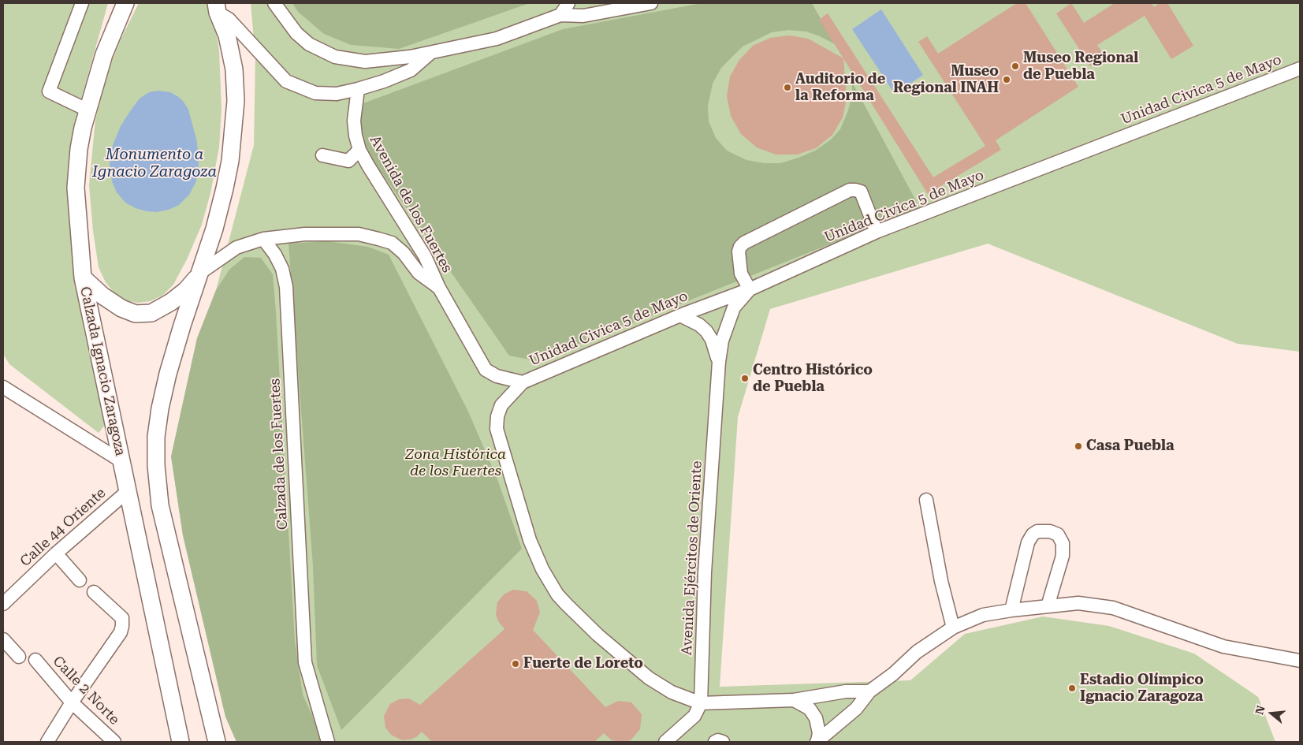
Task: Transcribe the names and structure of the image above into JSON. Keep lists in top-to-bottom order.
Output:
{
  "streets": {
    "main road": ["Calzada Ignacio Zaragoza"],
    "street": [
      "Unidad Civica 5 de Mayo",
      "Avenida de los Fuertes",
      "Calzada de los Fuertes",
      "Calle 44 Oriente",
      "Avenida Ejércitos de Oriente",
      "Calle 2 Norte"
    ]
  },
  "crossings": [
    ["Unidad Civica 5 de Mayo", "Avenida de los Fuertes"],
    ["Unidad Civica 5 de Mayo", "Avenida Ejércitos de Oriente"],
    ["Avenida de los Fuertes", "Calzada de los Fuertes"],
    ["Calzada Ignacio Zaragoza", "Calle 44 Oriente"]
  ],
  "water": ["Monumento a Ignacio Zaragoza"],
  "parks": ["Zona Histórica de los Fuertes"],
  "places": [
    "Museo Regional de Puebla",
    "Museo Regional INAH",
    "Auditorio de la Reforma",
    "Centro Histórico de Puebla",
    "Casa Puebla",
    "Fuerte de Loreto",
    "Estadio Olímpico Ignacio Zaragoza"
  ],
  "north": "left"
}
